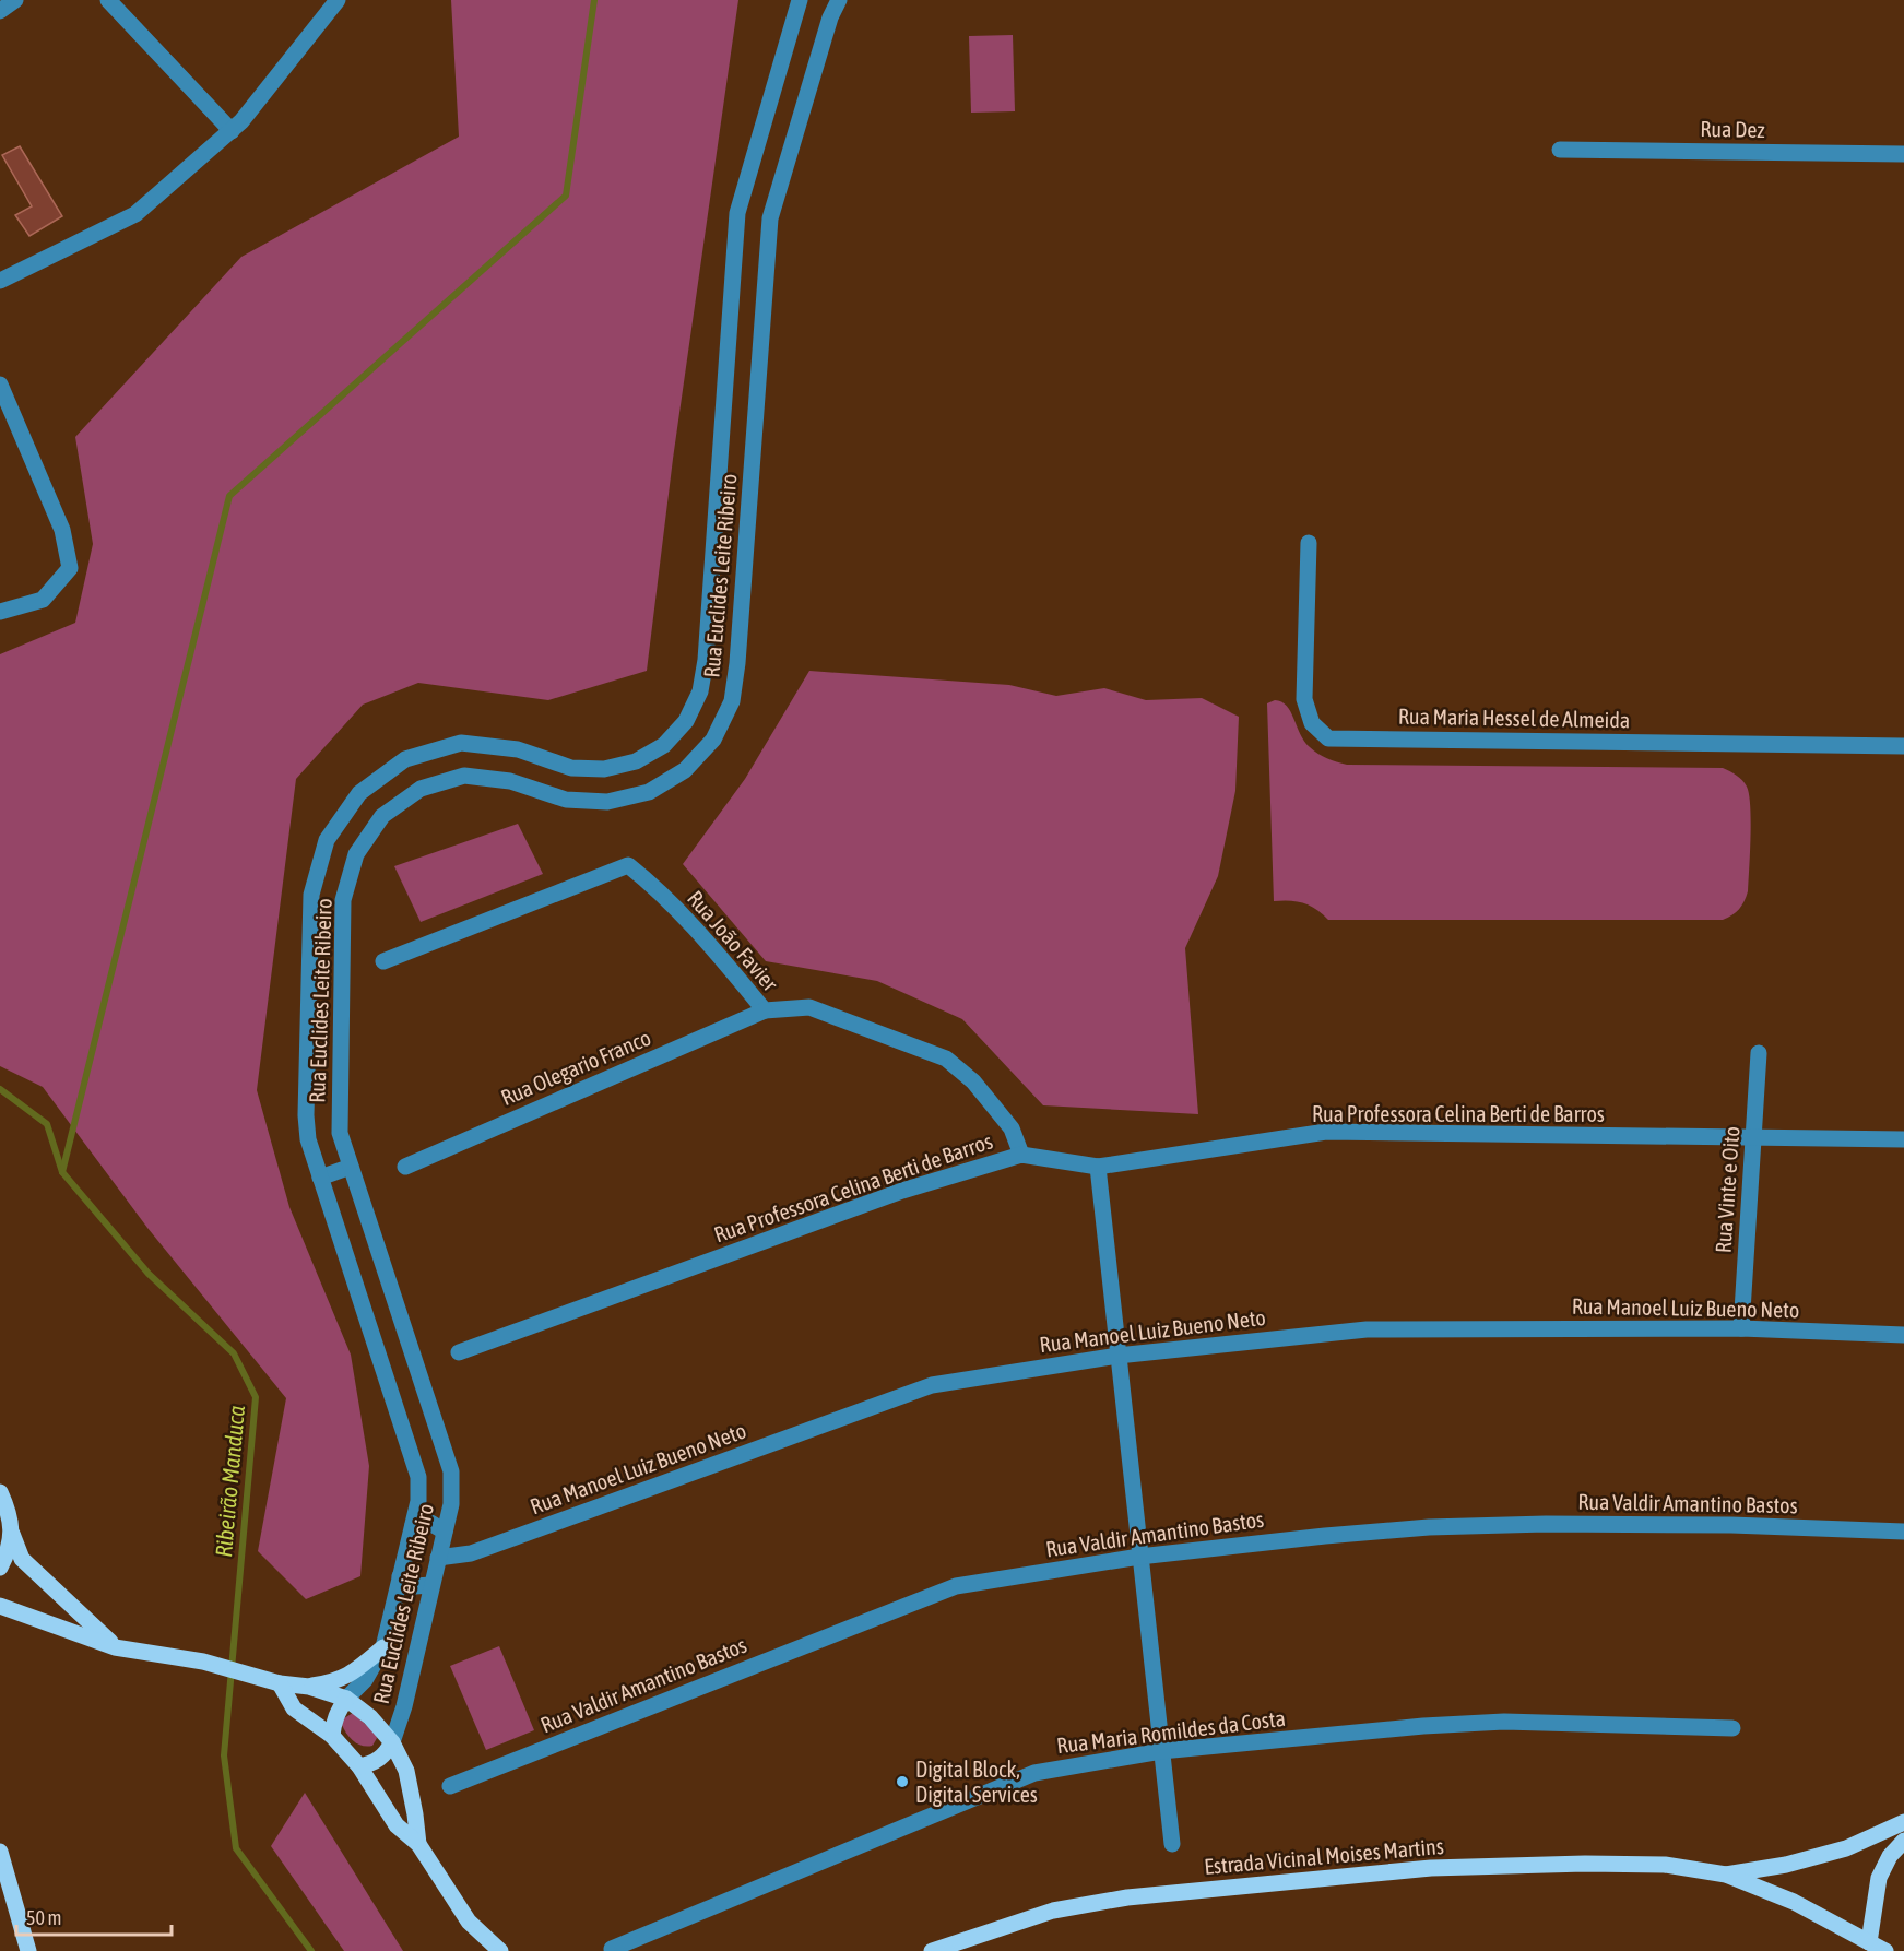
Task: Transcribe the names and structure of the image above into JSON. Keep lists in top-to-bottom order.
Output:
{
  "streets": {
    "main road": ["Estrada Vicinal Moises Martins"],
    "street": [
      "Rua Dez",
      "Rua Euclides Leite Ribeiro",
      "Rua Maria Hessel de Almeida",
      "Rua João Favier",
      "Rua Olegario Franco",
      "Rua Professora Celina Berti de Barros",
      "Rua Vinte e Oito",
      "Rua Manoel Luiz Bueno Neto",
      "Rua Valdir Amantino Bastos",
      "Rua Maria Romildes da Costa"
    ]
  },
  "crossings": [
    ["Rua Euclides Leite Ribeiro", "Rua Manoel Luiz Bueno Neto"],
    ["Rua João Favier", "Rua Olegario Franco"],
    ["Rua João Favier", "Rua Professora Celina Berti de Barros"],
    ["Rua Professora Celina Berti de Barros", "Rua Vinte e Oito"],
    ["Rua Vinte e Oito", "Rua Manoel Luiz Bueno Neto"]
  ],
  "water": ["Ribeirão Manduca"],
  "places": ["Digital Block, Digital Services"],
  "scale_bar": "50 m"
}
